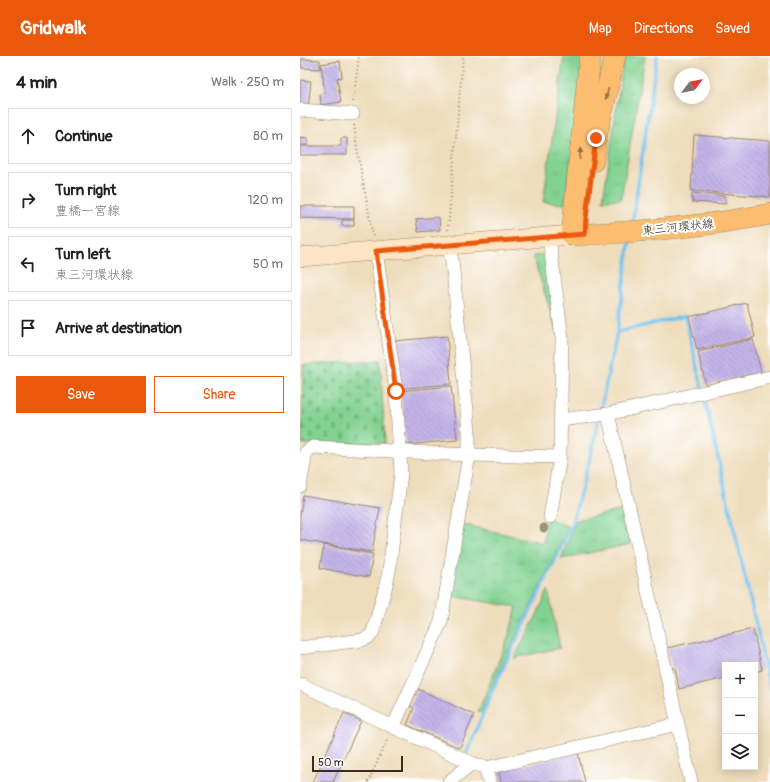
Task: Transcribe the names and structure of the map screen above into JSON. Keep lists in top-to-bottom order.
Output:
{
  "streets": {
    "main road": ["東三河環状線"]
  },
  "scale_bar": "50 m",
  "north": "top right",
  "page": {
    "header": "Gridwalk",
    "nav": ["Map", "Directions", "Saved"],
    "heading": ["4 min", "Walk · 250 m"],
    "list": [
      ["Continue", "80 m"],
      ["Turn right", "豊橋一宮線", "120 m"],
      ["Turn left", "東三河環状線", "50 m"],
      "Arrive at destination"
    ],
    "buttons": ["Save", "Share"],
    "map_buttons": ["+", "−"],
    "scale": "50 m"
  }
}
